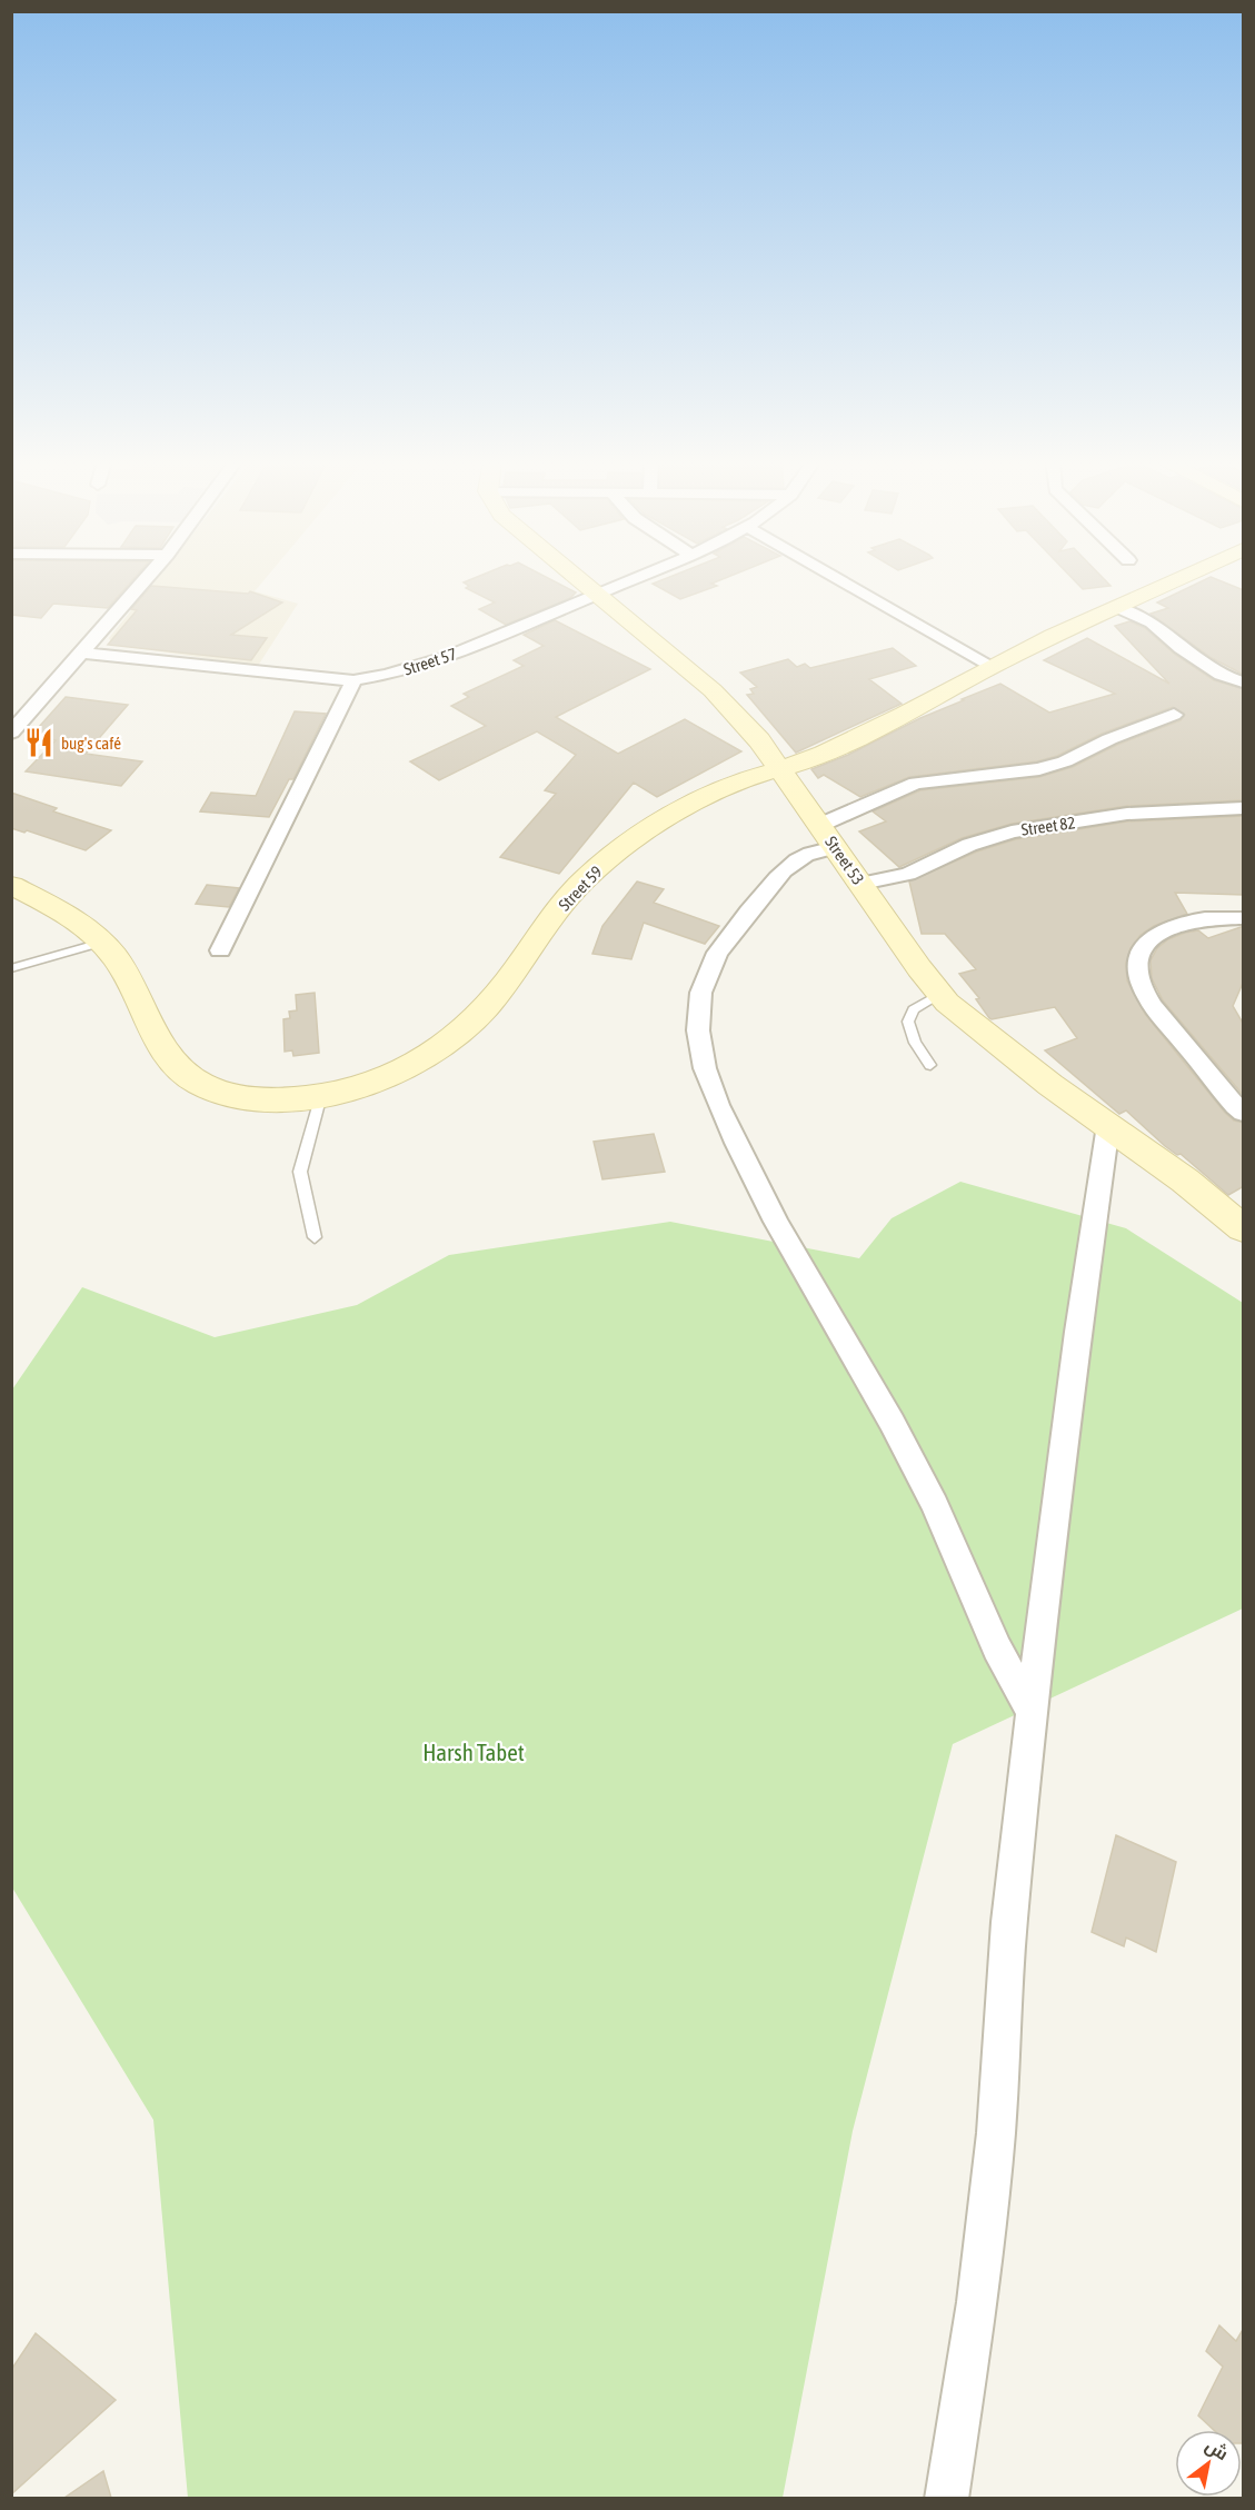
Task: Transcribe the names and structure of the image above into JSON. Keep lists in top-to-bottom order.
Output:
{
  "streets": {
    "street": [
      "Street 57",
      "Street 82",
      "Street 53",
      "Street 59"
    ]
  },
  "crossings": [
    ["Street 57", "Street 53"],
    ["Street 82", "Street 53"],
    ["Street 53", "Street 59"]
  ],
  "parks": ["Harsh Tabet"],
  "places": {
    "restaurant": ["bug's café"]
  },
  "north": "top right"
}
